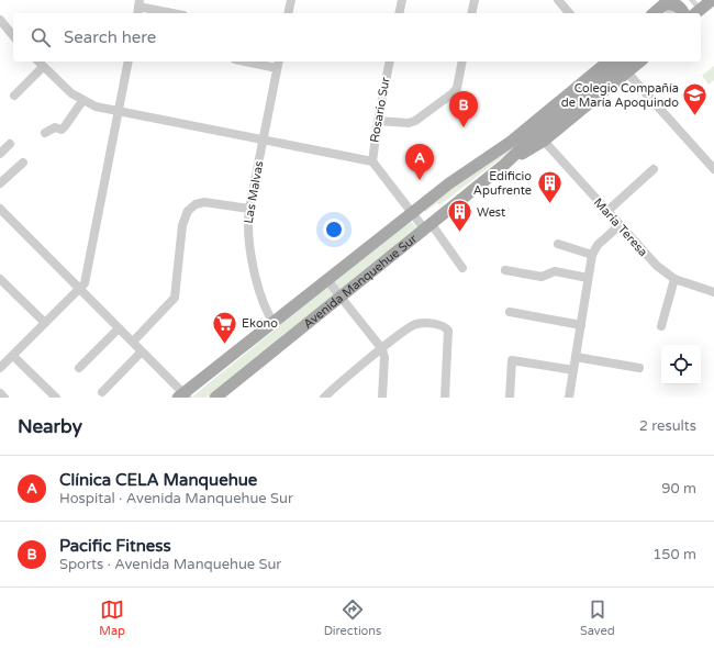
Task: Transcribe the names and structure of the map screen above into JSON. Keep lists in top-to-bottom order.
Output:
{
  "streets": {
    "main road": ["Avenida Manquehue Sur"],
    "street": ["Rosario Sur", "Las Malvas", "María Teresa"]
  },
  "crossings": [
    ["Las Malvas", "Avenida Manquehue Sur"],
    ["María Teresa", "Avenida Manquehue Sur"]
  ],
  "places": {
    "school or university": ["Colegio Compañía de María Apoquindo"],
    "building": ["Edificio Apufrente", "West"],
    "supermarket": ["Ekono"]
  },
  "page": {
    "search": "Search here",
    "pins": ["B", "A"],
    "heading": ["Nearby", "2 results"],
    "list": [
      {
        "mark": "A",
        "name": "Clínica CELA Manquehue",
        "note": "Hospital · Avenida Manquehue Sur",
        "value": "90 m"
      },
      {
        "mark": "B",
        "name": "Pacific Fitness",
        "note": "Sports · Avenida Manquehue Sur",
        "value": "150 m"
      }
    ],
    "nav": ["Map", "Directions", "Saved"]
  }
}
